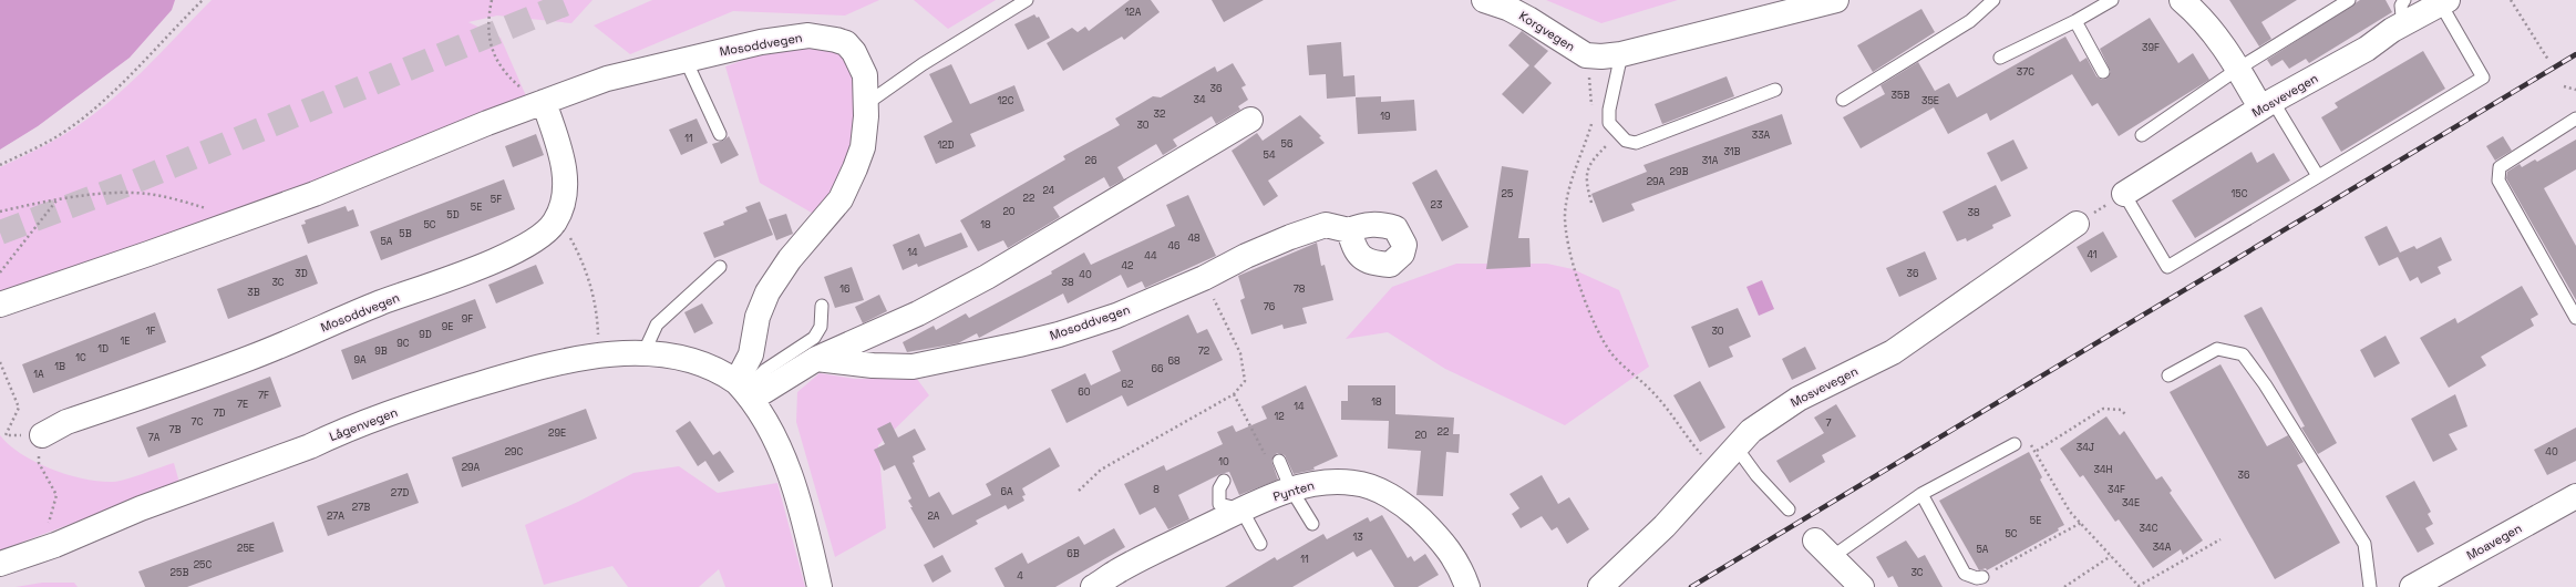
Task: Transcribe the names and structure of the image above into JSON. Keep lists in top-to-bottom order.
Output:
{
  "streets": {
    "street": [
      "Korgvegen",
      "Mosoddvegen",
      "Mosvevegen",
      "Lågenvegen",
      "Pynten",
      "Moavegen"
    ]
  },
  "crossings": [
    ["Mosoddvegen", "Lågenvegen"]
  ],
  "house_numbers": [
    "12A",
    "39F",
    "37C",
    "36",
    "35B",
    "34",
    "12C",
    "35E",
    "32",
    "19",
    "30",
    "33A",
    "11",
    "56",
    "12D",
    "31B",
    "54",
    "26",
    "31A",
    "29B",
    "29A",
    "24",
    "25",
    "15C",
    "22",
    "5F",
    "23",
    "5E",
    "20",
    "38",
    "5D",
    "5C",
    "18",
    "5B",
    "48",
    "5A",
    "46",
    "14",
    "41",
    "44",
    "42",
    "3D",
    "36",
    "40",
    "3C",
    "38",
    "16",
    "78",
    "3B",
    "76",
    "9F",
    "9E",
    "1F",
    "30",
    "9D",
    "1E",
    "9C",
    "1D",
    "9B",
    "72",
    "1C",
    "9A",
    "68",
    "1B",
    "66",
    "1A",
    "62",
    "60",
    "7F",
    "18",
    "7E",
    "14",
    "7D",
    "12",
    "7C",
    "7",
    "7B",
    "22",
    "29E",
    "20",
    "7A",
    "34J",
    "29C",
    "40",
    "10",
    "29A",
    "34H",
    "36",
    "8",
    "34F",
    "6A",
    "27D",
    "34E",
    "27B",
    "27A",
    "2A",
    "5E",
    "34C",
    "5C",
    "13",
    "34A",
    "25E",
    "5A",
    "6B",
    "11",
    "25C",
    "25B",
    "3C",
    "4"
  ]
}
